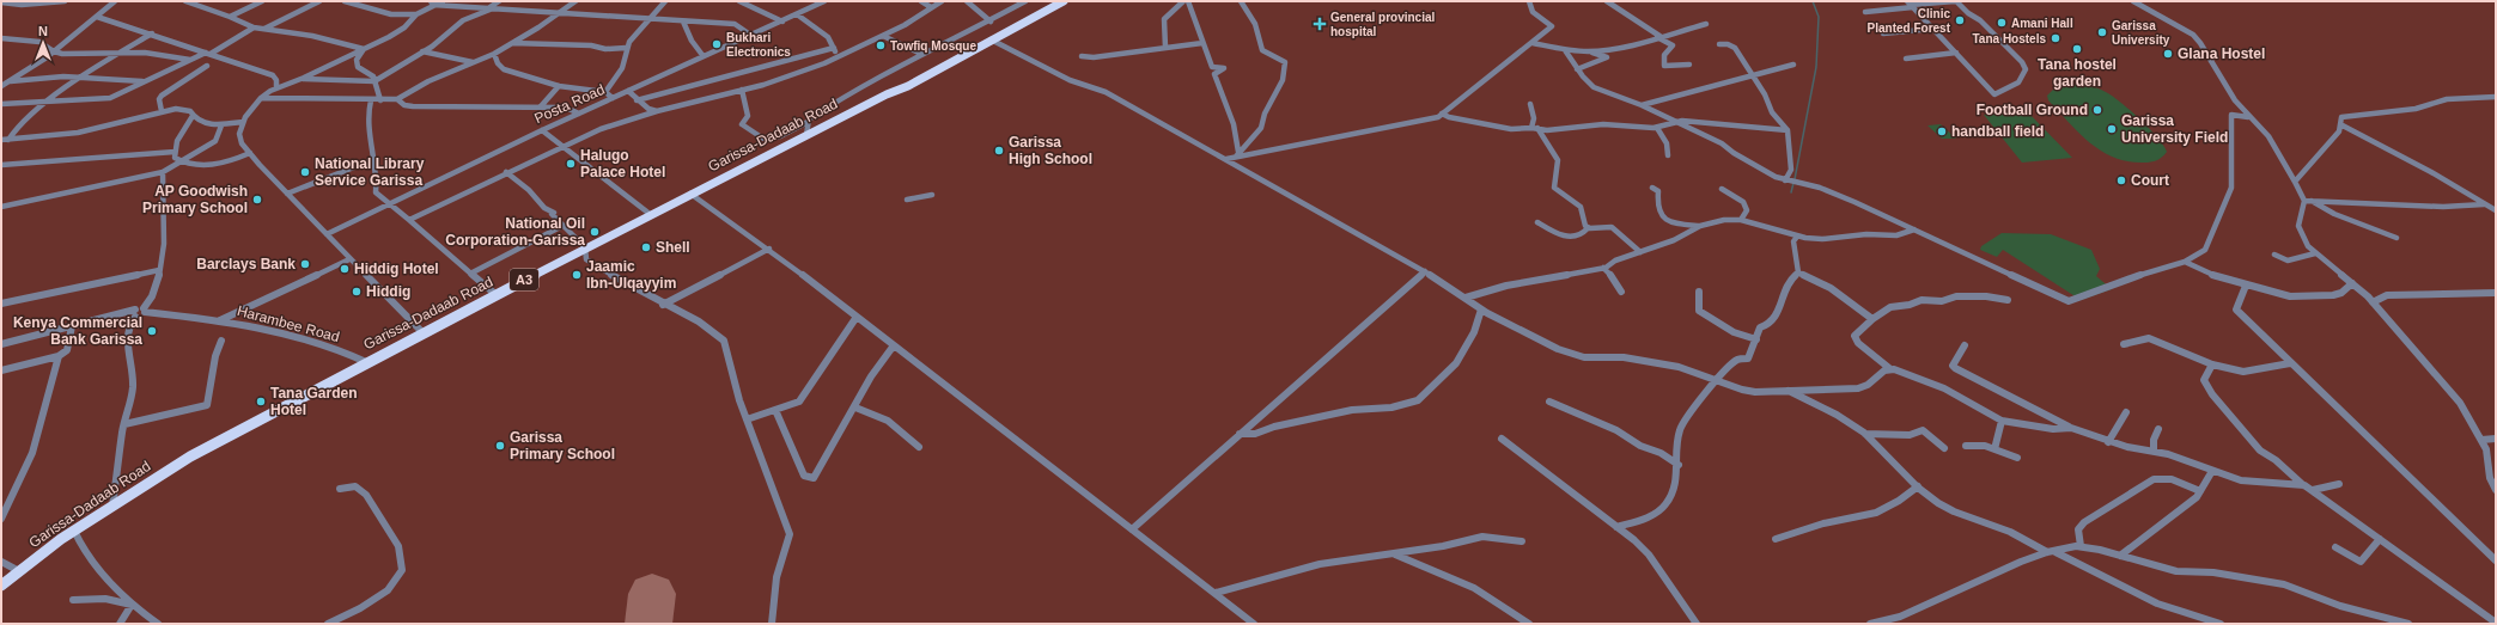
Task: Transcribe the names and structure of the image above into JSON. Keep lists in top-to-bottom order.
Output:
{
  "streets": {
    "highway": ["Garissa-Dadaab Road", "A3"],
    "street": ["Posta Road", "Harambee Road"]
  },
  "crossings": [
    ["Garissa-Dadaab Road", "Harambee Road"]
  ],
  "places": {
    "other": [
      "Clinic Planted Forest",
      "Amani Hall",
      "Garissa University",
      "Tana Hostels",
      "Bukhari Electronics",
      "Towfiq Mosque",
      "Tana hostel garden",
      "Glana Hostel",
      "Football Ground",
      "Garissa University Field",
      "handball field",
      "Garissa High School",
      "Halugo Palace Hotel",
      "National Library Service Garissa",
      "Court",
      "AP Goodwish Primary School",
      "National Oil Corporation-Garissa",
      "Shell",
      "Barclays Bank",
      "Hiddig Hotel",
      "Jaamic Ibn-Ulqayyim",
      "Hiddig",
      "Kenya Commercial Bank Garissa",
      "Tana Garden Hotel",
      "Garissa Primary School"
    ],
    "health": ["General provincial hospital"]
  },
  "north": "top"
}
